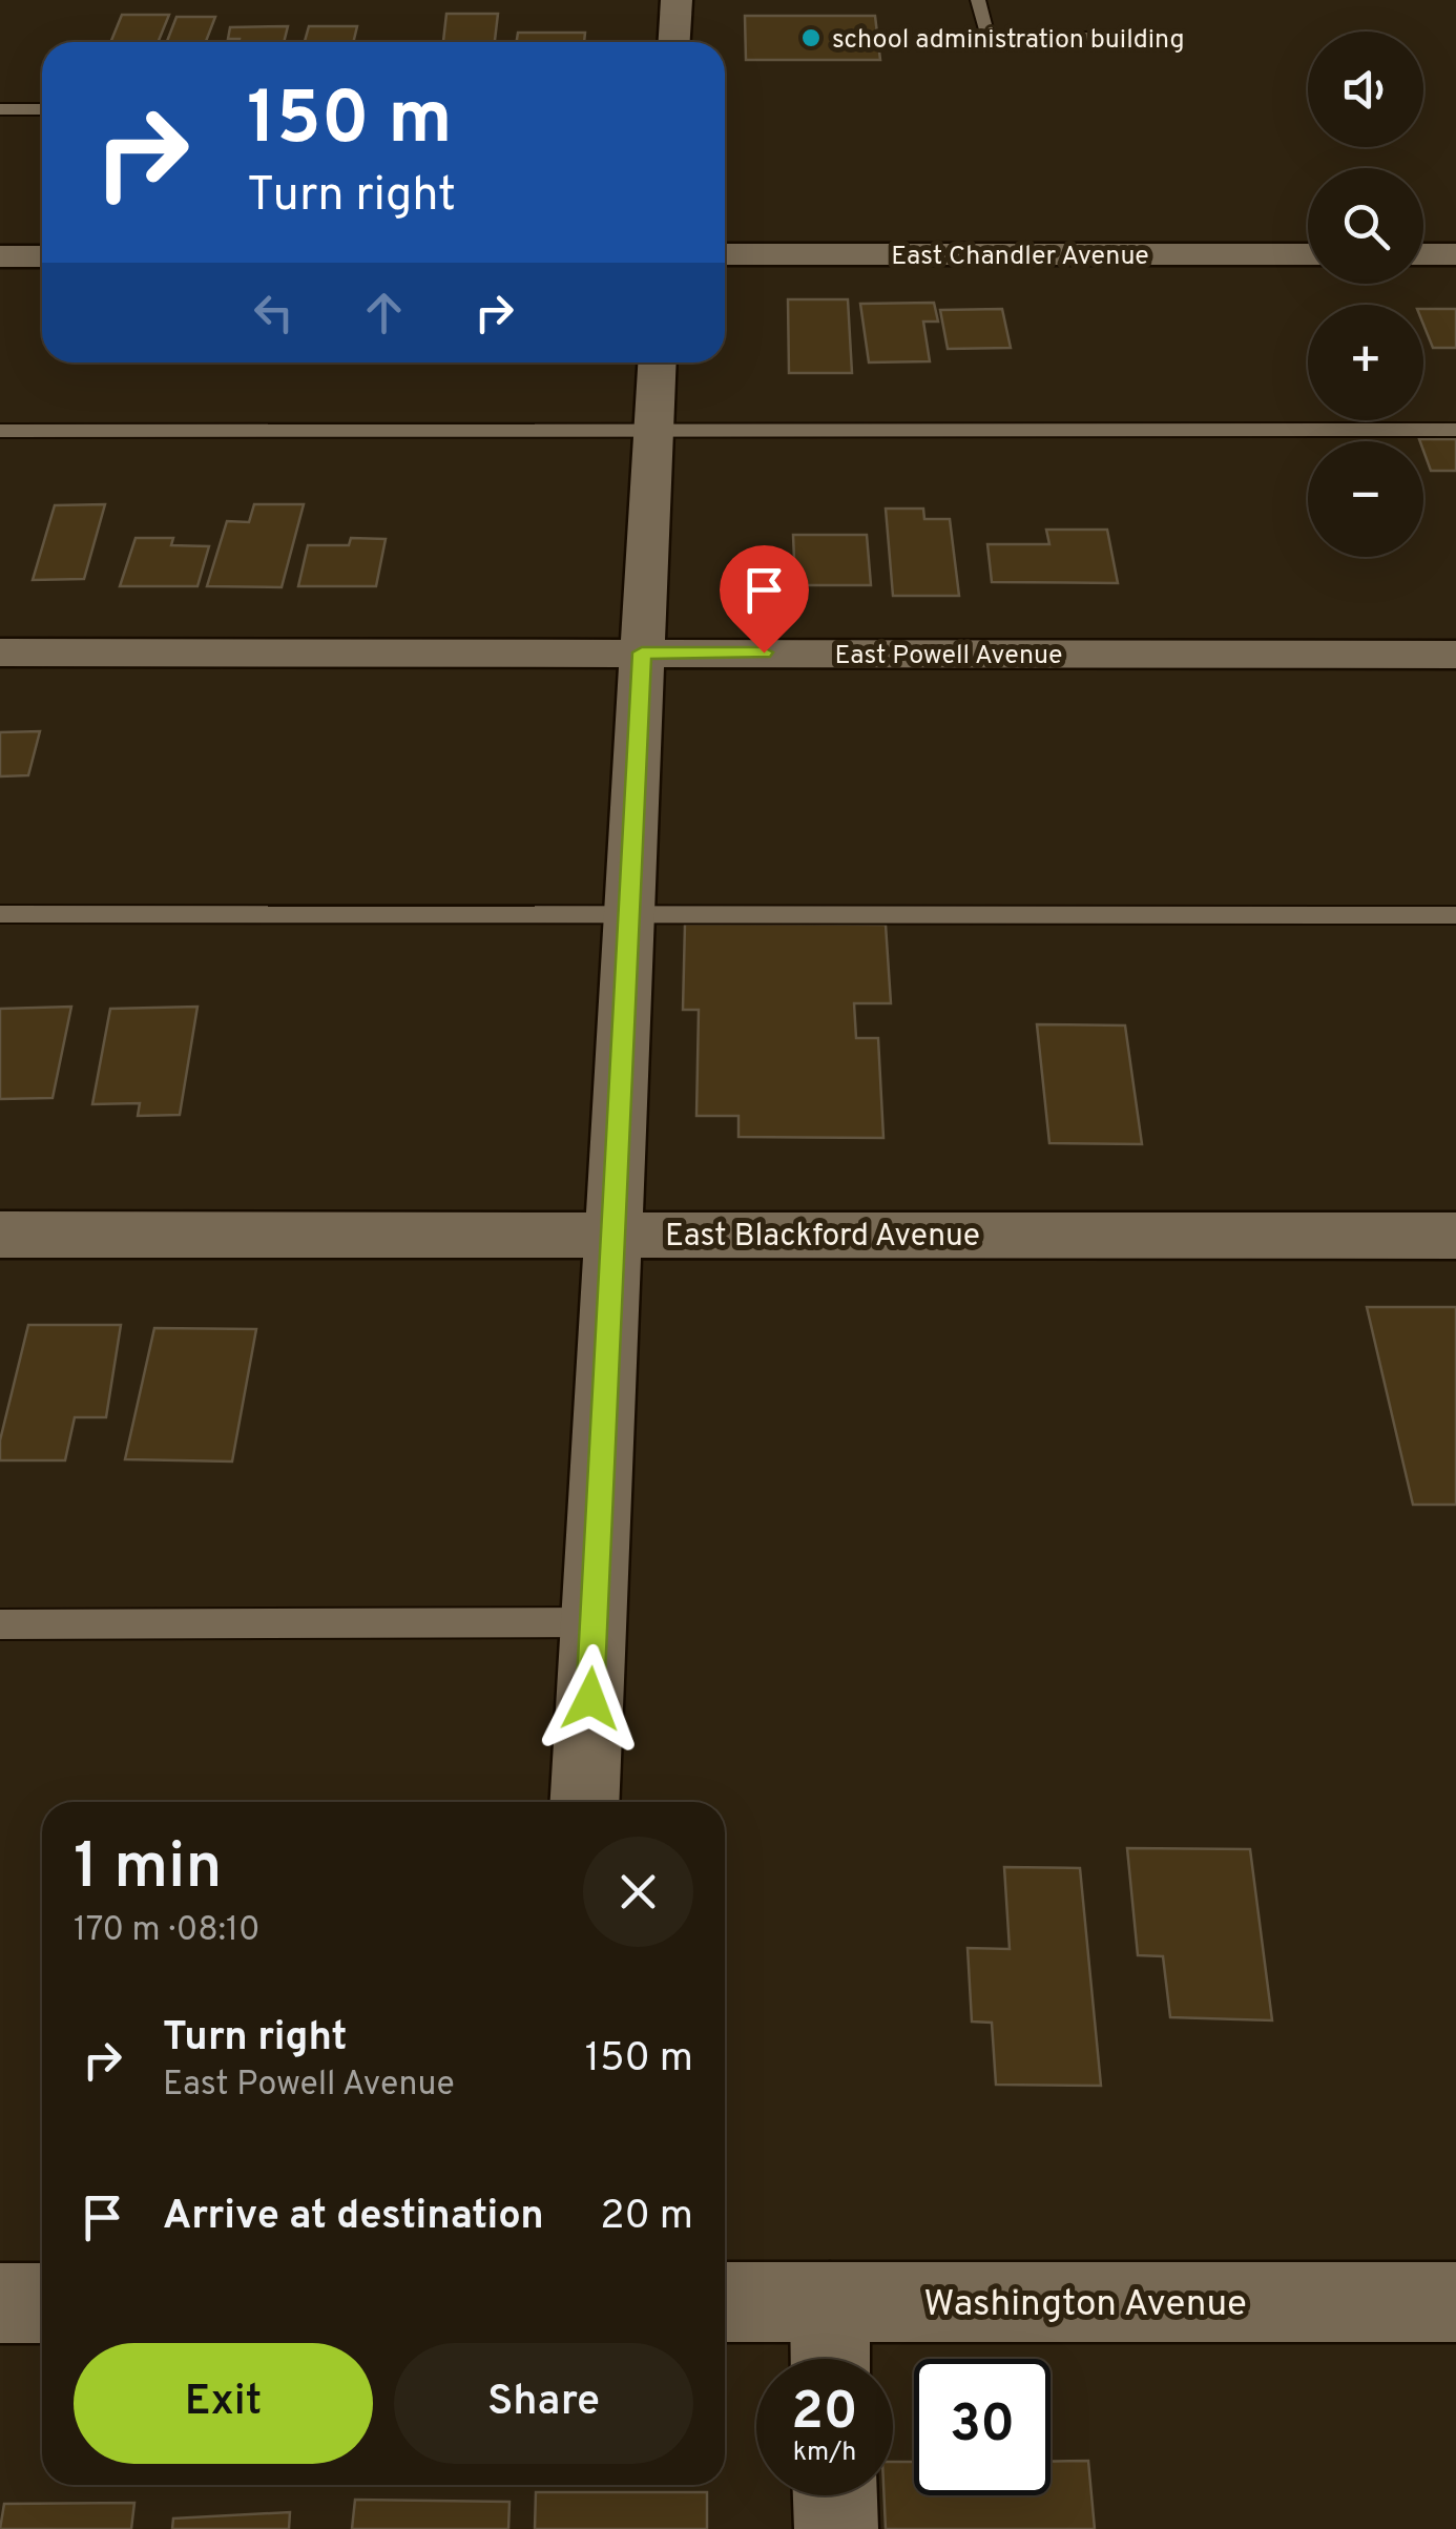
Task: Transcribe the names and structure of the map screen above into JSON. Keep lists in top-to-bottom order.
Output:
{
  "streets": {
    "street": [
      "East Chandler Avenue",
      "East Powell Avenue",
      "East Blackford Avenue",
      "Washington Avenue"
    ]
  },
  "places": ["school administration building"],
  "page": {
    "map_buttons": ["+", "−"],
    "turn": ["150 m", "Turn right"],
    "heading": ["1 min", "170 m · 08:10"],
    "list": [
      {
        "name": "Turn right",
        "note": "East Powell Avenue",
        "value": "150 m"
      },
      {
        "name": "Arrive at destination",
        "value": "20 m"
      }
    ],
    "buttons": ["Exit", "Share"],
    "speed": "20 km/h",
    "limit": "30"
  }
}
